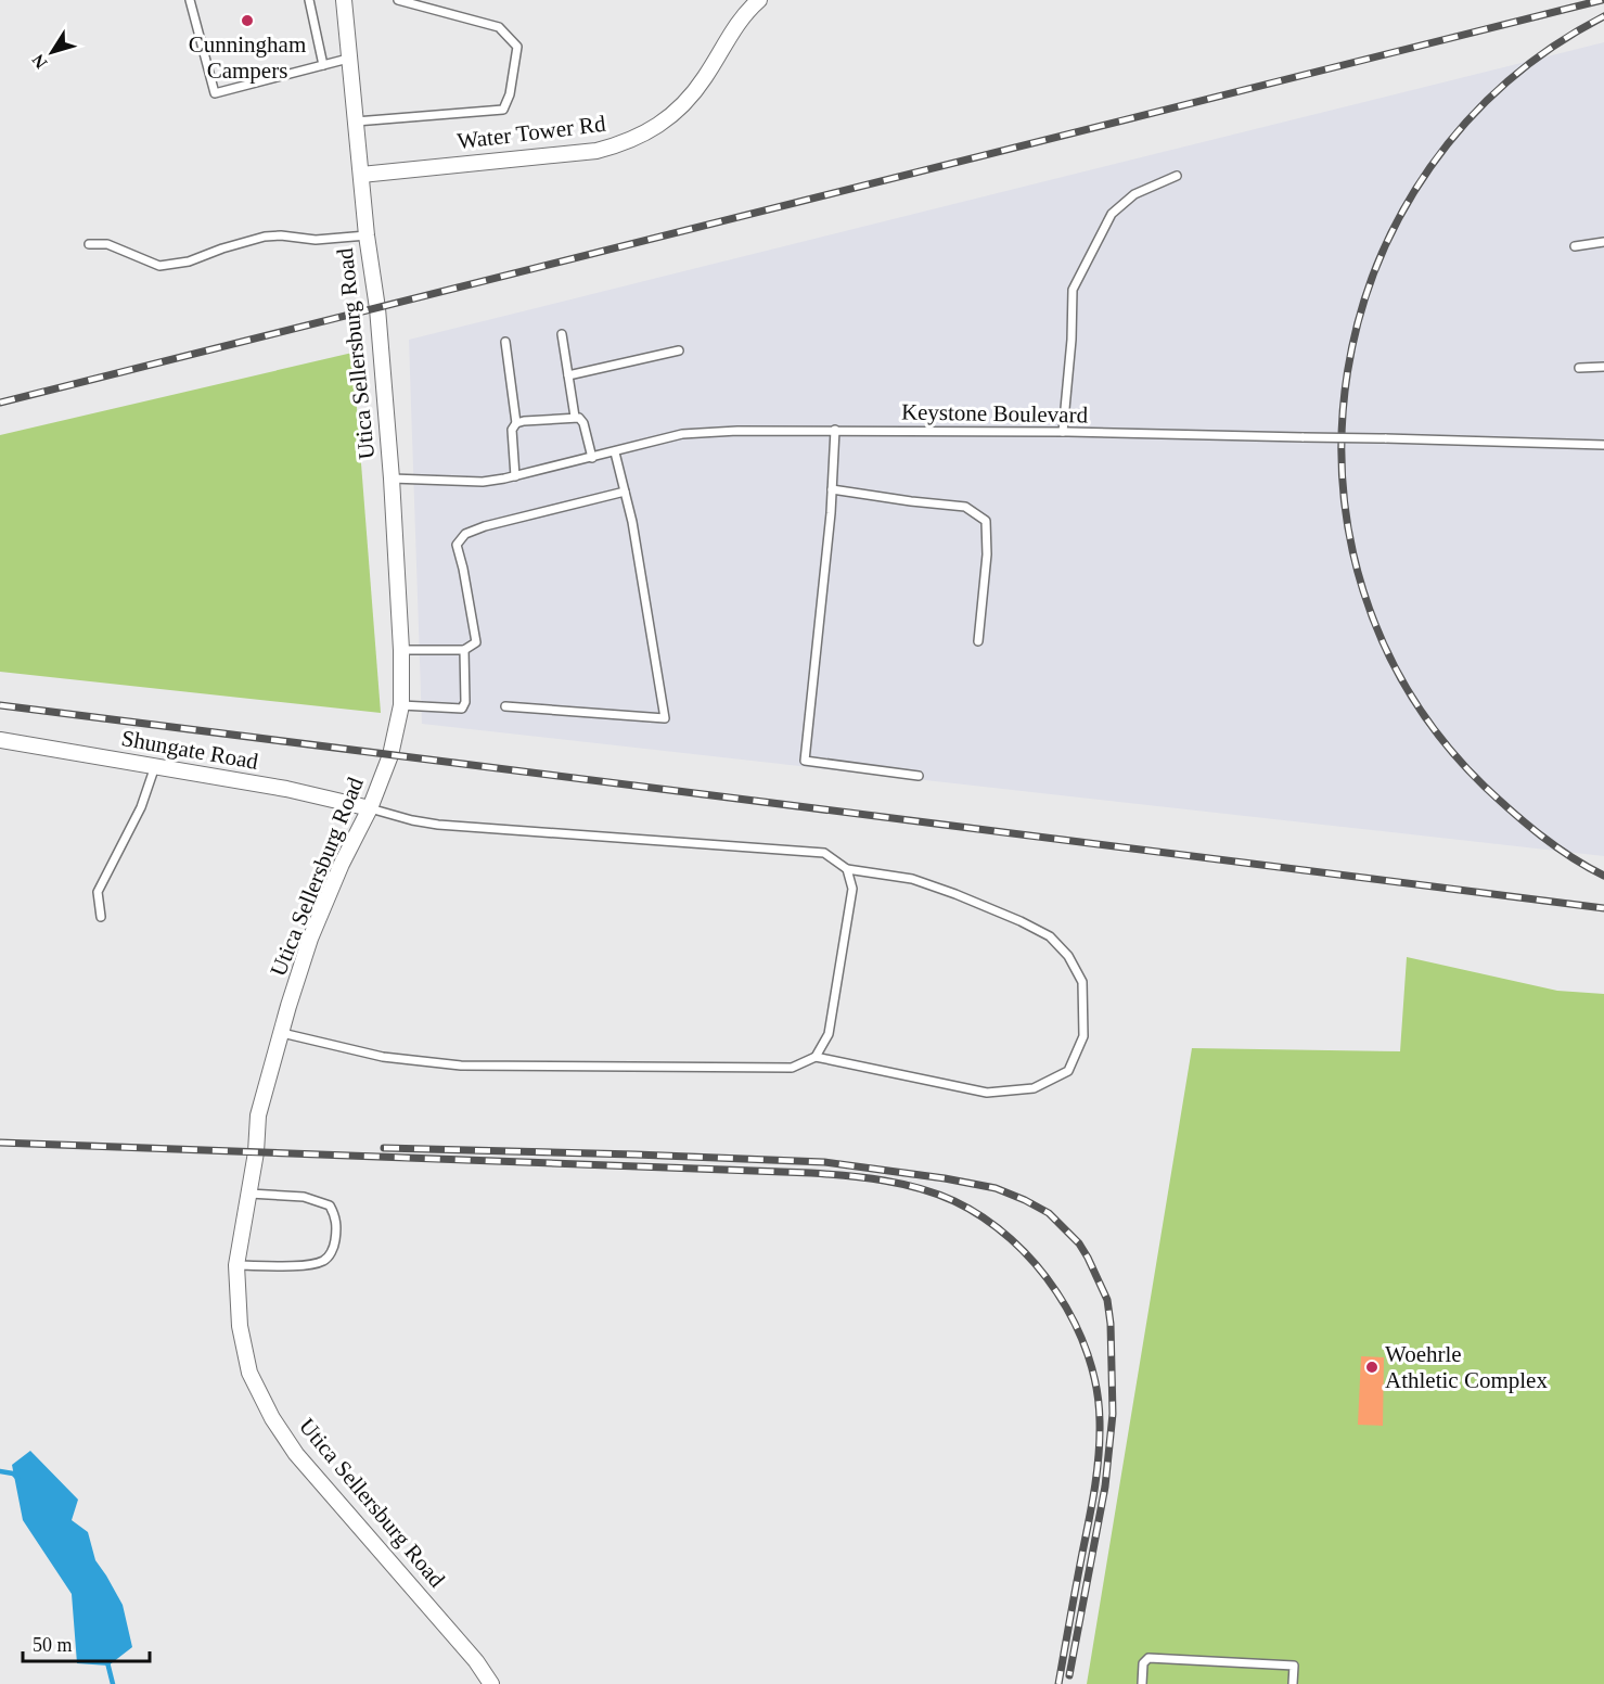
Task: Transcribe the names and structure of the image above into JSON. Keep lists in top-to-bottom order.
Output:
{
  "streets": {
    "street": ["Water Tower Rd", "Utica Sellersburg Road", "Shungate Road"],
    "lane": ["Keystone Boulevard"]
  },
  "crossings": [
    ["Water Tower Rd", "Utica Sellersburg Road"],
    ["Utica Sellersburg Road", "Keystone Boulevard"],
    ["Utica Sellersburg Road", "Shungate Road"]
  ],
  "places": ["Cunningham Campers", "Woehrle Athletic Complex"],
  "scale_bar": "50 m",
  "north": "bottom left"
}
